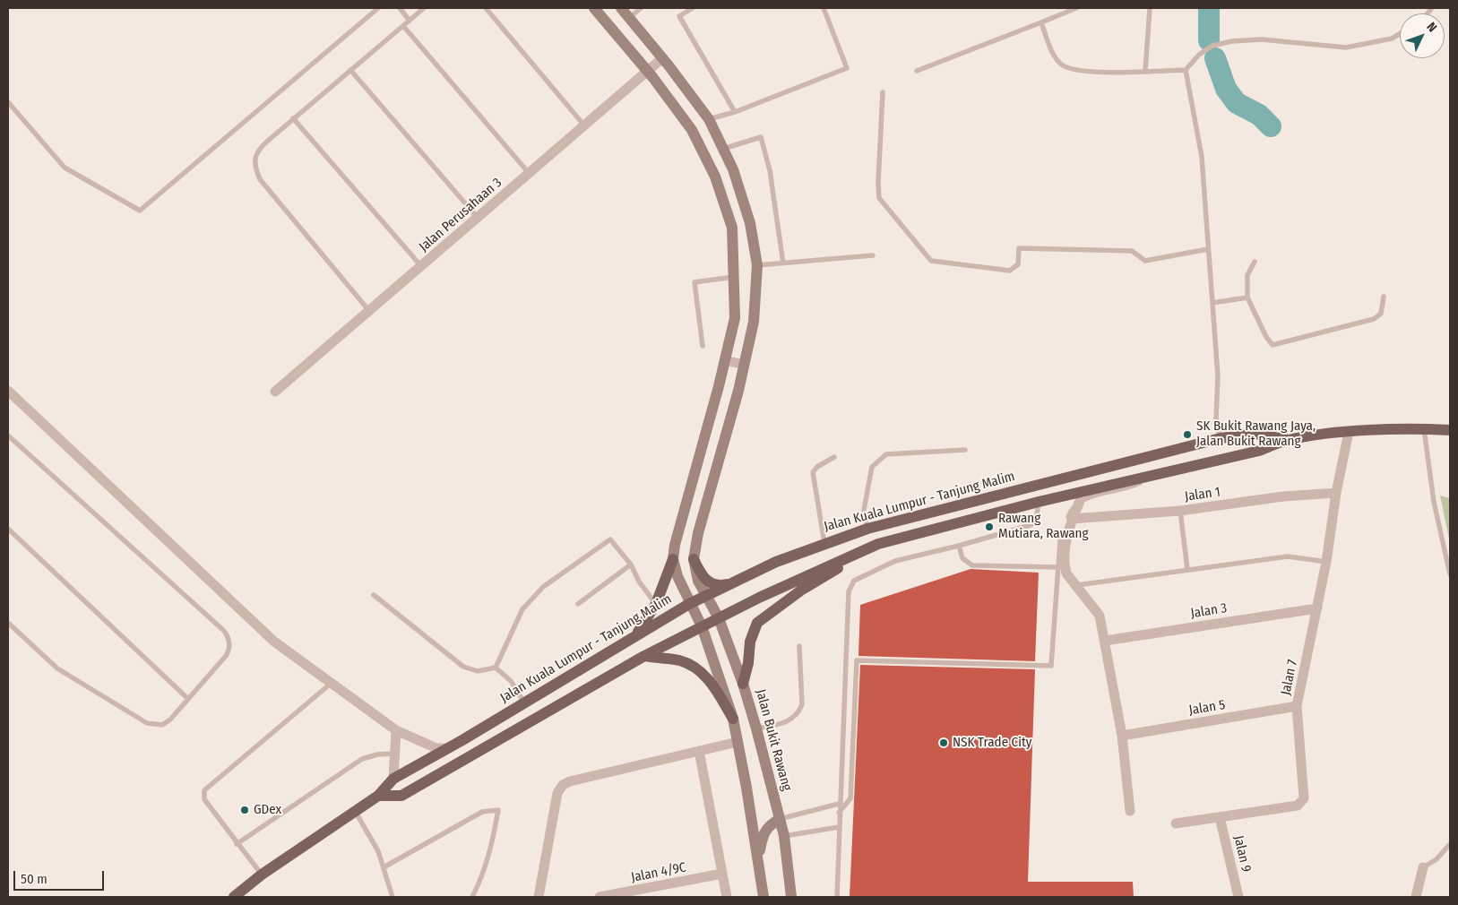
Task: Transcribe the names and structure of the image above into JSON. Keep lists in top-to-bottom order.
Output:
{
  "streets": {
    "main road": ["Jalan Kuala Lumpur - Tanjung Malim"],
    "street": [
      "Jalan Perusahaan 3",
      "Jalan 1",
      "Jalan 3",
      "Jalan 7",
      "Jalan 5",
      "Jalan Bukit Rawang",
      "Jalan 9",
      "Jalan 4/9C"
    ]
  },
  "crossings": [
    ["Jalan 1", "Jalan 7"],
    ["Jalan Kuala Lumpur - Tanjung Malim", "Jalan 7"],
    ["Jalan Kuala Lumpur - Tanjung Malim", "Jalan Bukit Rawang"],
    ["Jalan 3", "Jalan 7"],
    ["Jalan 7", "Jalan 5"],
    ["Jalan 7", "Jalan 9"]
  ],
  "places": [
    "SK Bukit Rawang Jaya, Jalan Bukit Rawang",
    "Rawang Mutiara, Rawang",
    "NSK Trade City",
    "GDex"
  ],
  "scale_bar": "50 m",
  "north": "top right"
}
